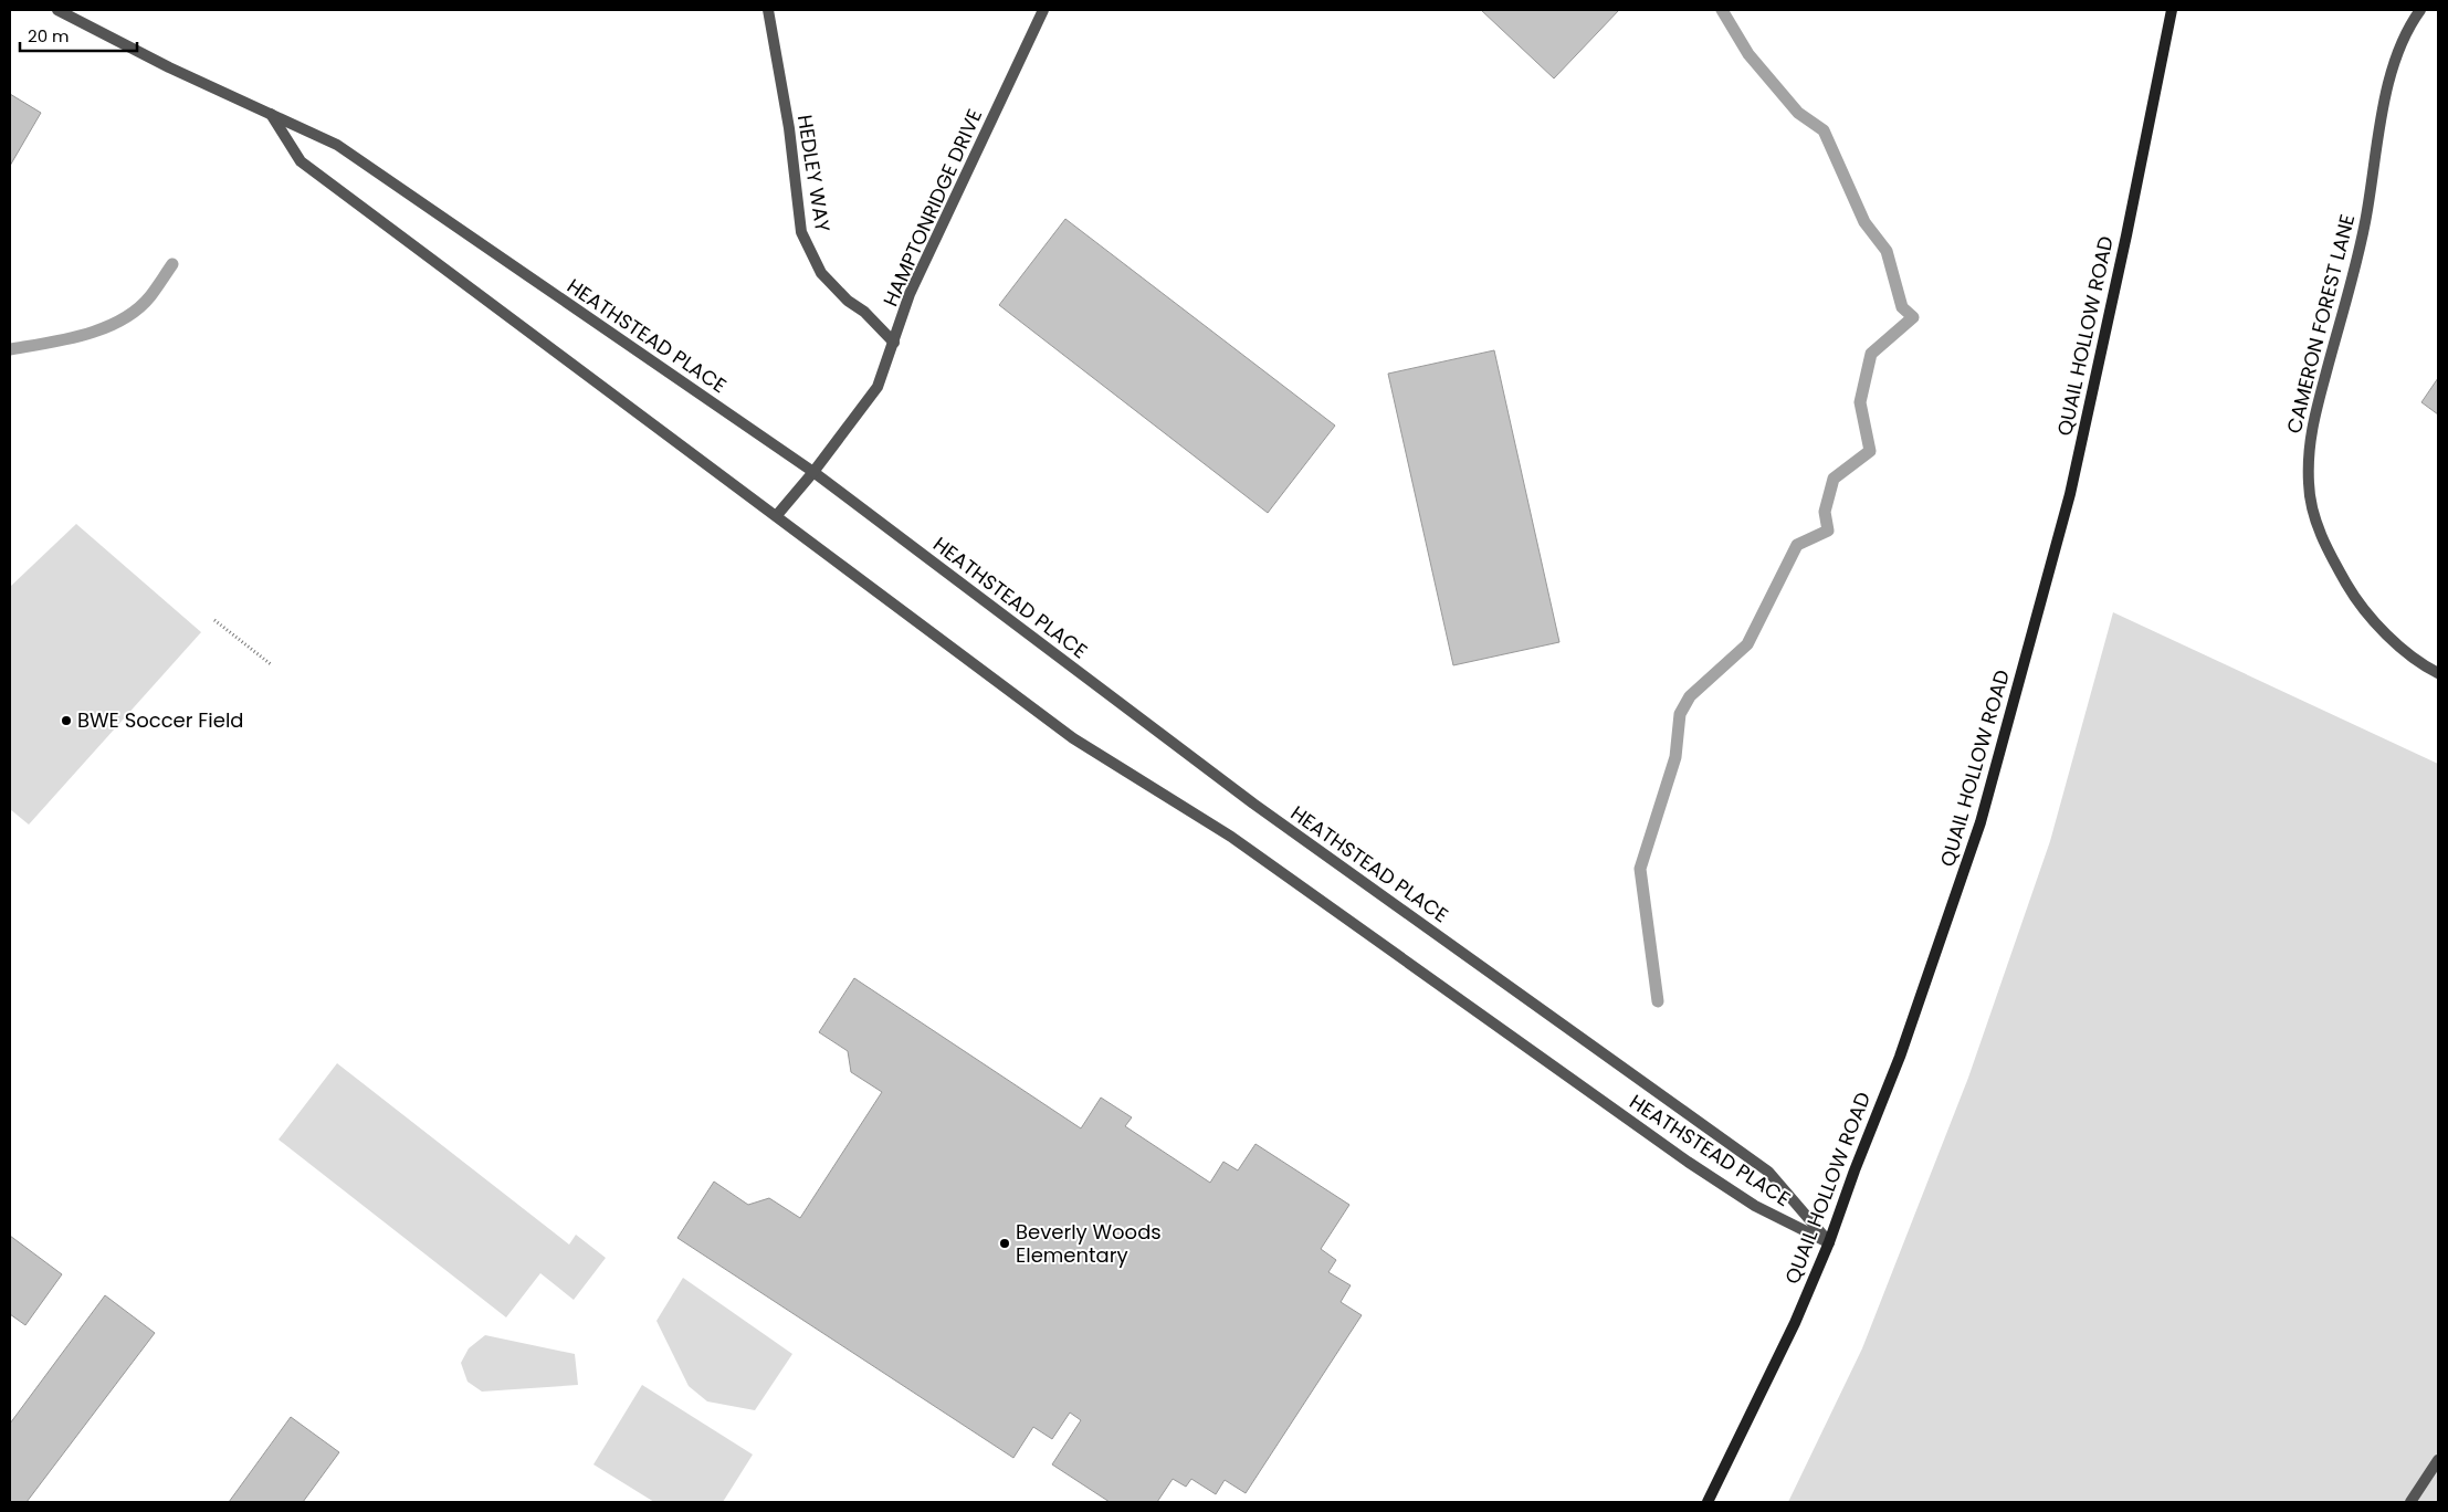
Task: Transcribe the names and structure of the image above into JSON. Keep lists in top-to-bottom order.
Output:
{
  "streets": {
    "main road": ["QUAIL HOLLOW ROAD"],
    "street": [
      "HEDLEY WAY",
      "HAMPTONRIDGE DRIVE",
      "CAMERON FOREST LANE",
      "HEATHSTEAD PLACE"
    ]
  },
  "crossings": [
    ["HEDLEY WAY", "HAMPTONRIDGE DRIVE"],
    ["HAMPTONRIDGE DRIVE", "HEATHSTEAD PLACE"],
    ["HEATHSTEAD PLACE", "QUAIL HOLLOW ROAD"]
  ],
  "places": ["BWE Soccer Field", "Beverly Woods Elementary"],
  "scale_bar": "20 m"
}
